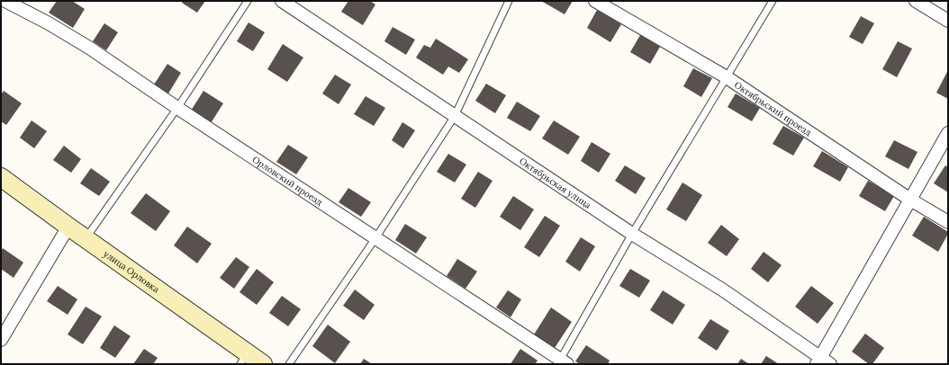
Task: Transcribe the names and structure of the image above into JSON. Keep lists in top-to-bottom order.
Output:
{
  "streets": {
    "street": [
      "Октябрьский проезд",
      "Орловский проезд",
      "Октябрьская улица",
      "улица Орловка"
    ]
  }
}
